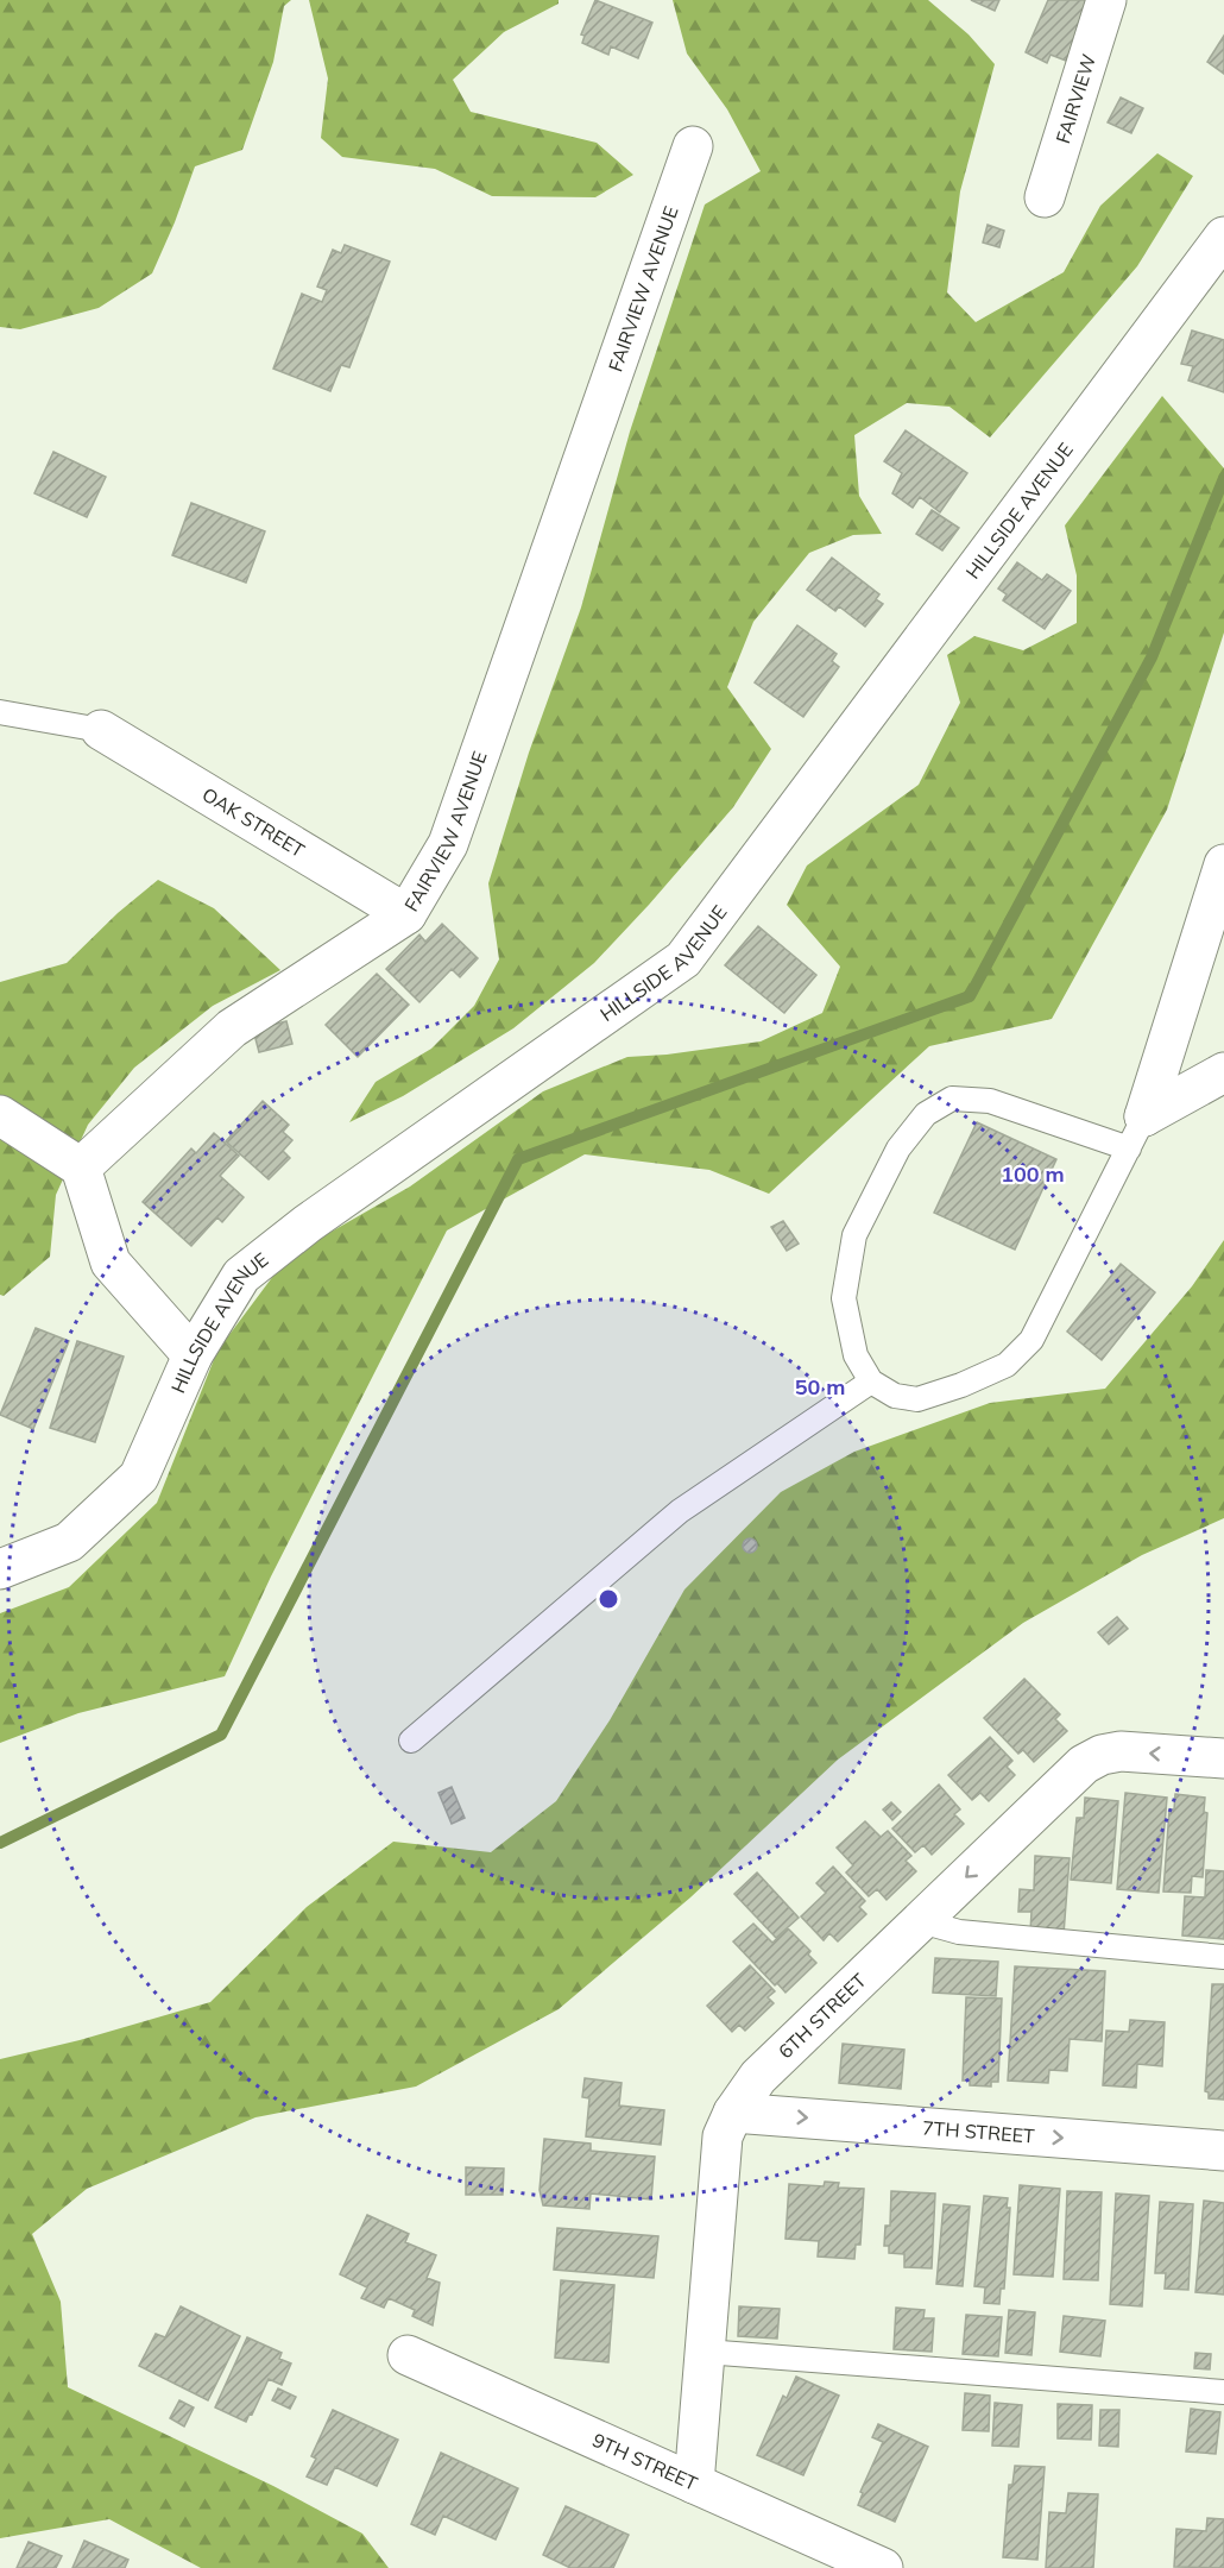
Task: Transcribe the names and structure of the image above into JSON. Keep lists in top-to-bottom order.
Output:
{
  "streets": {
    "street": [
      "FAIRVIEW",
      "FAIRVIEW AVENUE",
      "HILLSIDE AVENUE",
      "OAK STREET",
      "6TH STREET",
      "7TH STREET",
      "9TH STREET"
    ]
  },
  "crossings": [
    ["FAIRVIEW AVENUE", "OAK STREET"],
    ["6TH STREET", "7TH STREET"],
    ["6TH STREET", "9TH STREET"]
  ],
  "one_way": ["7TH STREET"],
  "rings": ["100 m", "50 m"]
}
